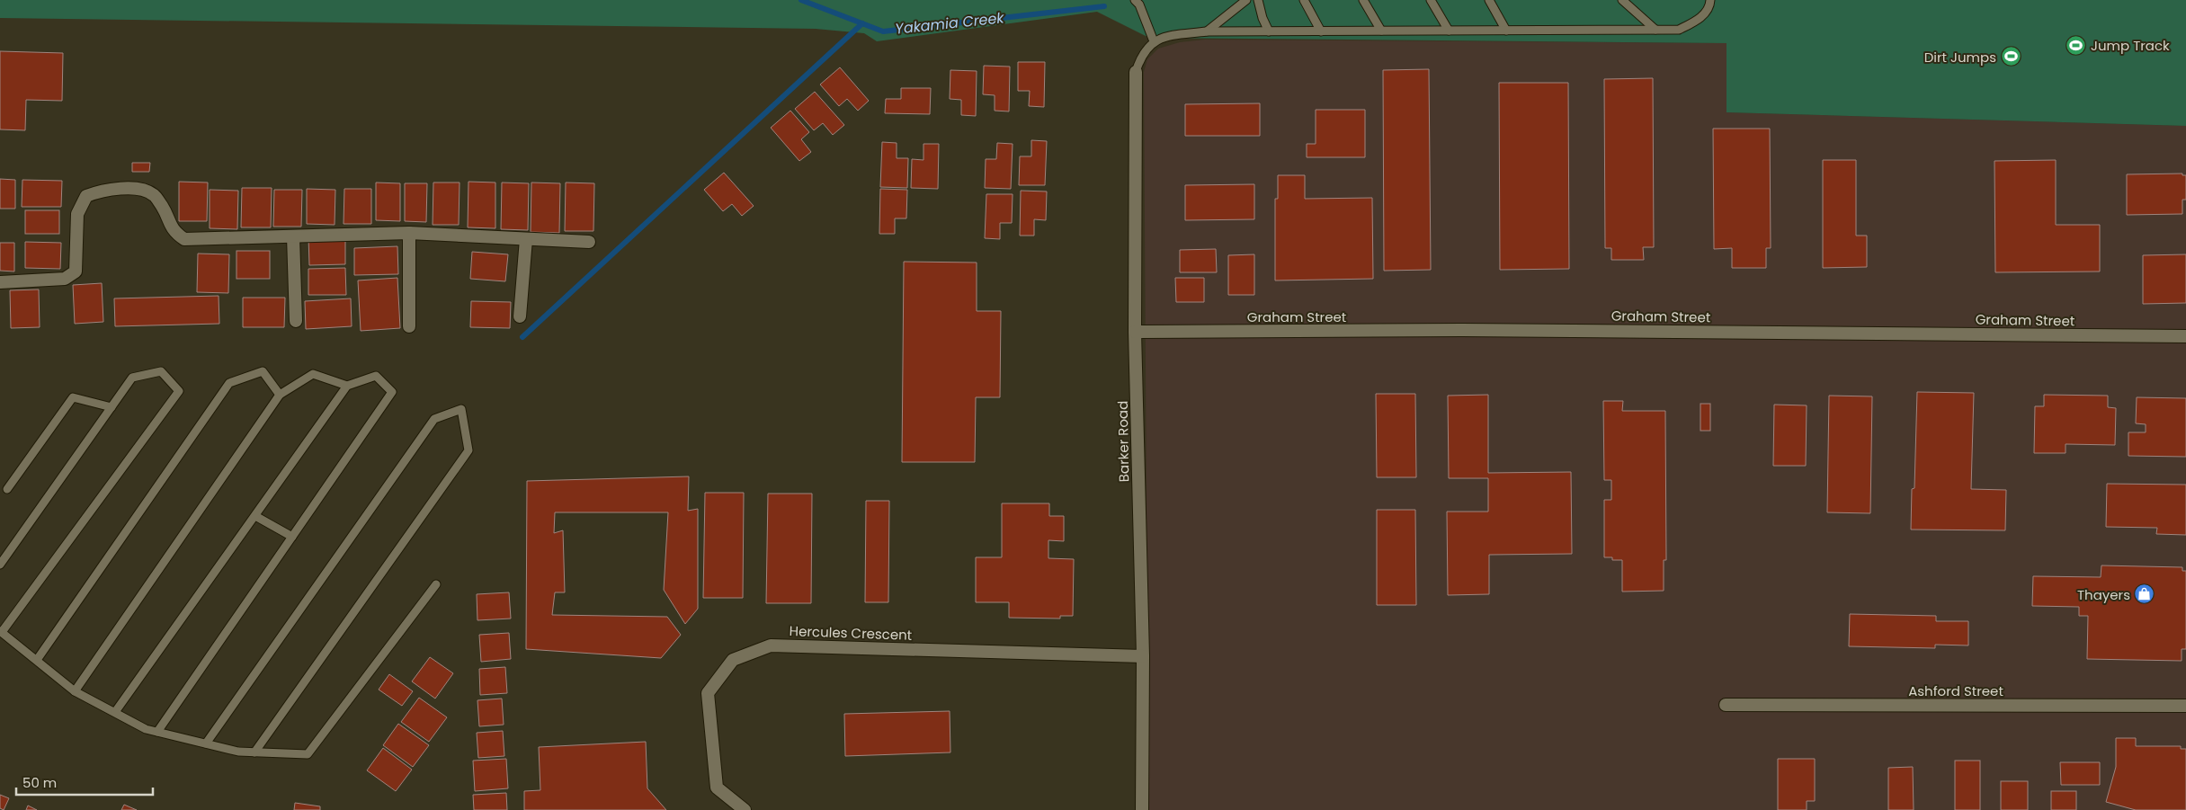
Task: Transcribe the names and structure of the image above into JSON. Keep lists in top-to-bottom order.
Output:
{
  "streets": {
    "street": [
      "Graham Street",
      "Barker Road",
      "Hercules Crescent",
      "Ashford Street"
    ]
  },
  "crossings": [
    ["Graham Street", "Barker Road"],
    ["Barker Road", "Hercules Crescent"]
  ],
  "water": ["Yakamia Creek"],
  "places": {
    "sports": ["Jump Track", "Dirt Jumps"],
    "shop": ["Thayers"]
  },
  "scale_bar": "50 m"
}
